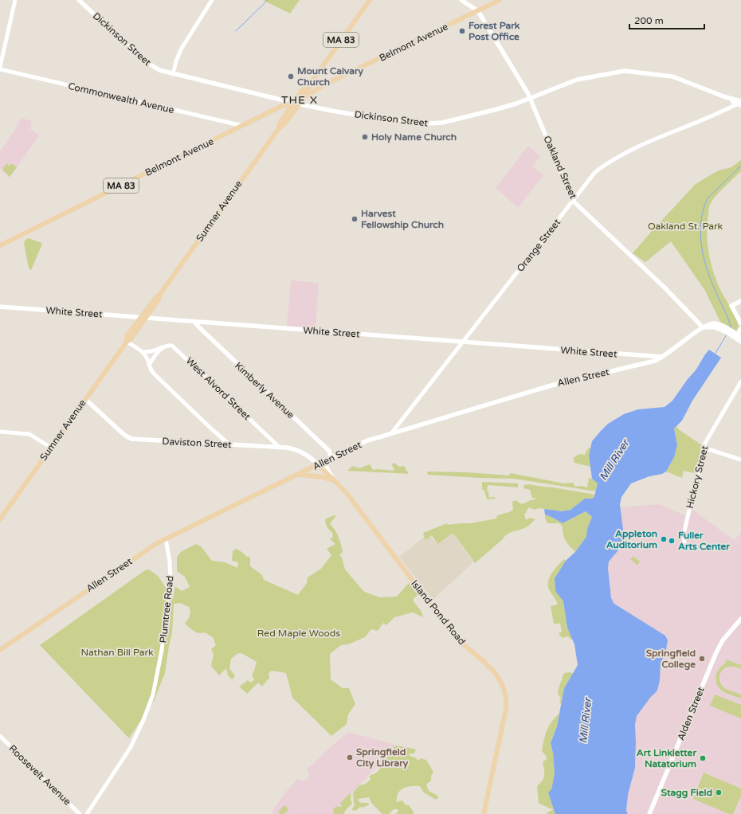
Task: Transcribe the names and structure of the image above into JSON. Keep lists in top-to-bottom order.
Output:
{
  "streets": {
    "main road": [
      "Dickinson Street",
      "MA 83",
      "Belmont Avenue",
      "Oakland Street",
      "Sumner Avenue",
      "White Street",
      "Allen Street",
      "Kimberly Avenue",
      "Daviston Street",
      "Island Pond Road",
      "Alden Street"
    ],
    "street": [
      "Commonwealth Avenue",
      "Orange Street",
      "West Alvord Street",
      "Hickory Street",
      "Plumtree Road",
      "Roosevelt Avenue"
    ]
  },
  "crossings": [
    ["Dickinson Street", "Belmont Avenue"],
    ["Dickinson Street", "Oakland Street"],
    ["Dickinson Street", "Sumner Avenue"],
    ["Dickinson Street", "Orange Street"],
    ["Belmont Avenue", "Commonwealth Avenue"],
    ["Belmont Avenue", "Oakland Street"],
    ["Belmont Avenue", "Sumner Avenue"],
    ["Oakland Street", "Orange Street"],
    ["Oakland Street", "Allen Street"],
    ["Sumner Avenue", "White Street"],
    ["Sumner Avenue", "Daviston Street"],
    ["Orange Street", "White Street"],
    ["Orange Street", "Allen Street"],
    ["White Street", "Allen Street"],
    ["White Street", "Kimberly Avenue"],
    ["Allen Street", "Kimberly Avenue"],
    ["Allen Street", "Daviston Street"],
    ["Allen Street", "Plumtree Road"],
    ["Allen Street", "Island Pond Road"],
    ["West Alvord Street", "Daviston Street"],
    ["Daviston Street", "Island Pond Road"]
  ],
  "districts": ["THE X"],
  "water": ["Mill River"],
  "parks": ["Oakland St. Park", "Red Maple Woods", "Nathan Bill Park"],
  "places": [
    "Forest Park Post Office",
    "Mount Calvary Church",
    "Holy Name Church",
    "Harvest Fellowship Church",
    "Appleton Auditorium",
    "Fuller Arts Center",
    "Springfield College",
    "Springfield City Library",
    "Art Linkletter Natatorium",
    "Stagg Field"
  ],
  "scale_bar": "200 m"
}
